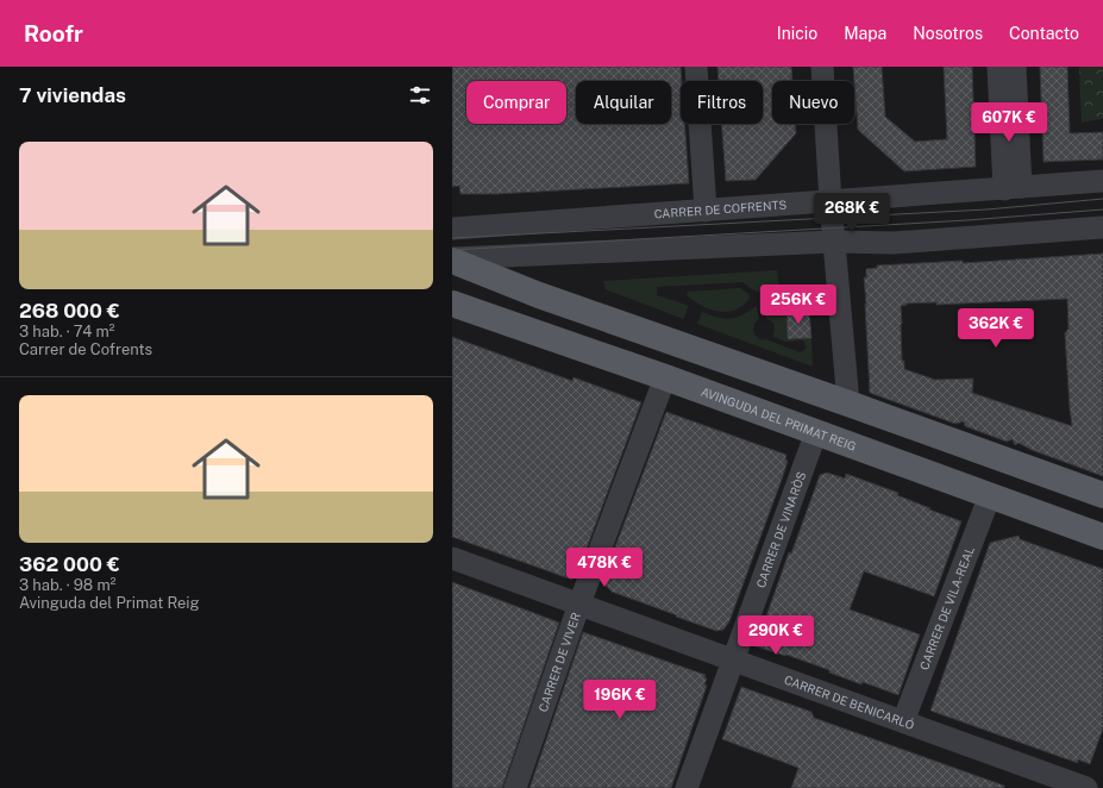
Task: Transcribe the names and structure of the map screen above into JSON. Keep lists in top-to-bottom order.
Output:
{
  "streets": {
    "main road": ["AVINGUDA DEL PRIMAT REIG"],
    "street": [
      "CARRER DE COFRENTS",
      "CARRER DE VINARÒS",
      "CARRER DE VILA-REAL",
      "CARRER DE VIVER",
      "CARRER DE BENICARLÓ"
    ]
  },
  "crossings": [
    ["AVINGUDA DEL PRIMAT REIG", "CARRER DE VINARÒS"],
    ["AVINGUDA DEL PRIMAT REIG", "CARRER DE VILA-REAL"],
    ["AVINGUDA DEL PRIMAT REIG", "CARRER DE VIVER"],
    ["CARRER DE VINARÒS", "CARRER DE BENICARLÓ"],
    ["CARRER DE VILA-REAL", "CARRER DE BENICARLÓ"],
    ["CARRER DE VIVER", "CARRER DE BENICARLÓ"]
  ],
  "page": {
    "header": "Roofr",
    "nav": [
      "Inicio",
      "Mapa",
      "Nosotros",
      "Contacto"
    ],
    "heading": "7 viviendas",
    "chip": [
      "Comprar",
      "Alquilar",
      "Filtros",
      "Nuevo"
    ],
    "price": [
      "607K €",
      "268K €",
      "256K €",
      "362K €",
      "478K €",
      "290K €",
      "196K €"
    ],
    "list": [
      {
        "name": "268 000 €",
        "note": "3 hab. · 74 m² · Carrer de Cofrents"
      },
      {
        "name": "362 000 €",
        "note": "3 hab. · 98 m² · Avinguda del Primat Reig"
      }
    ]
  }
}
